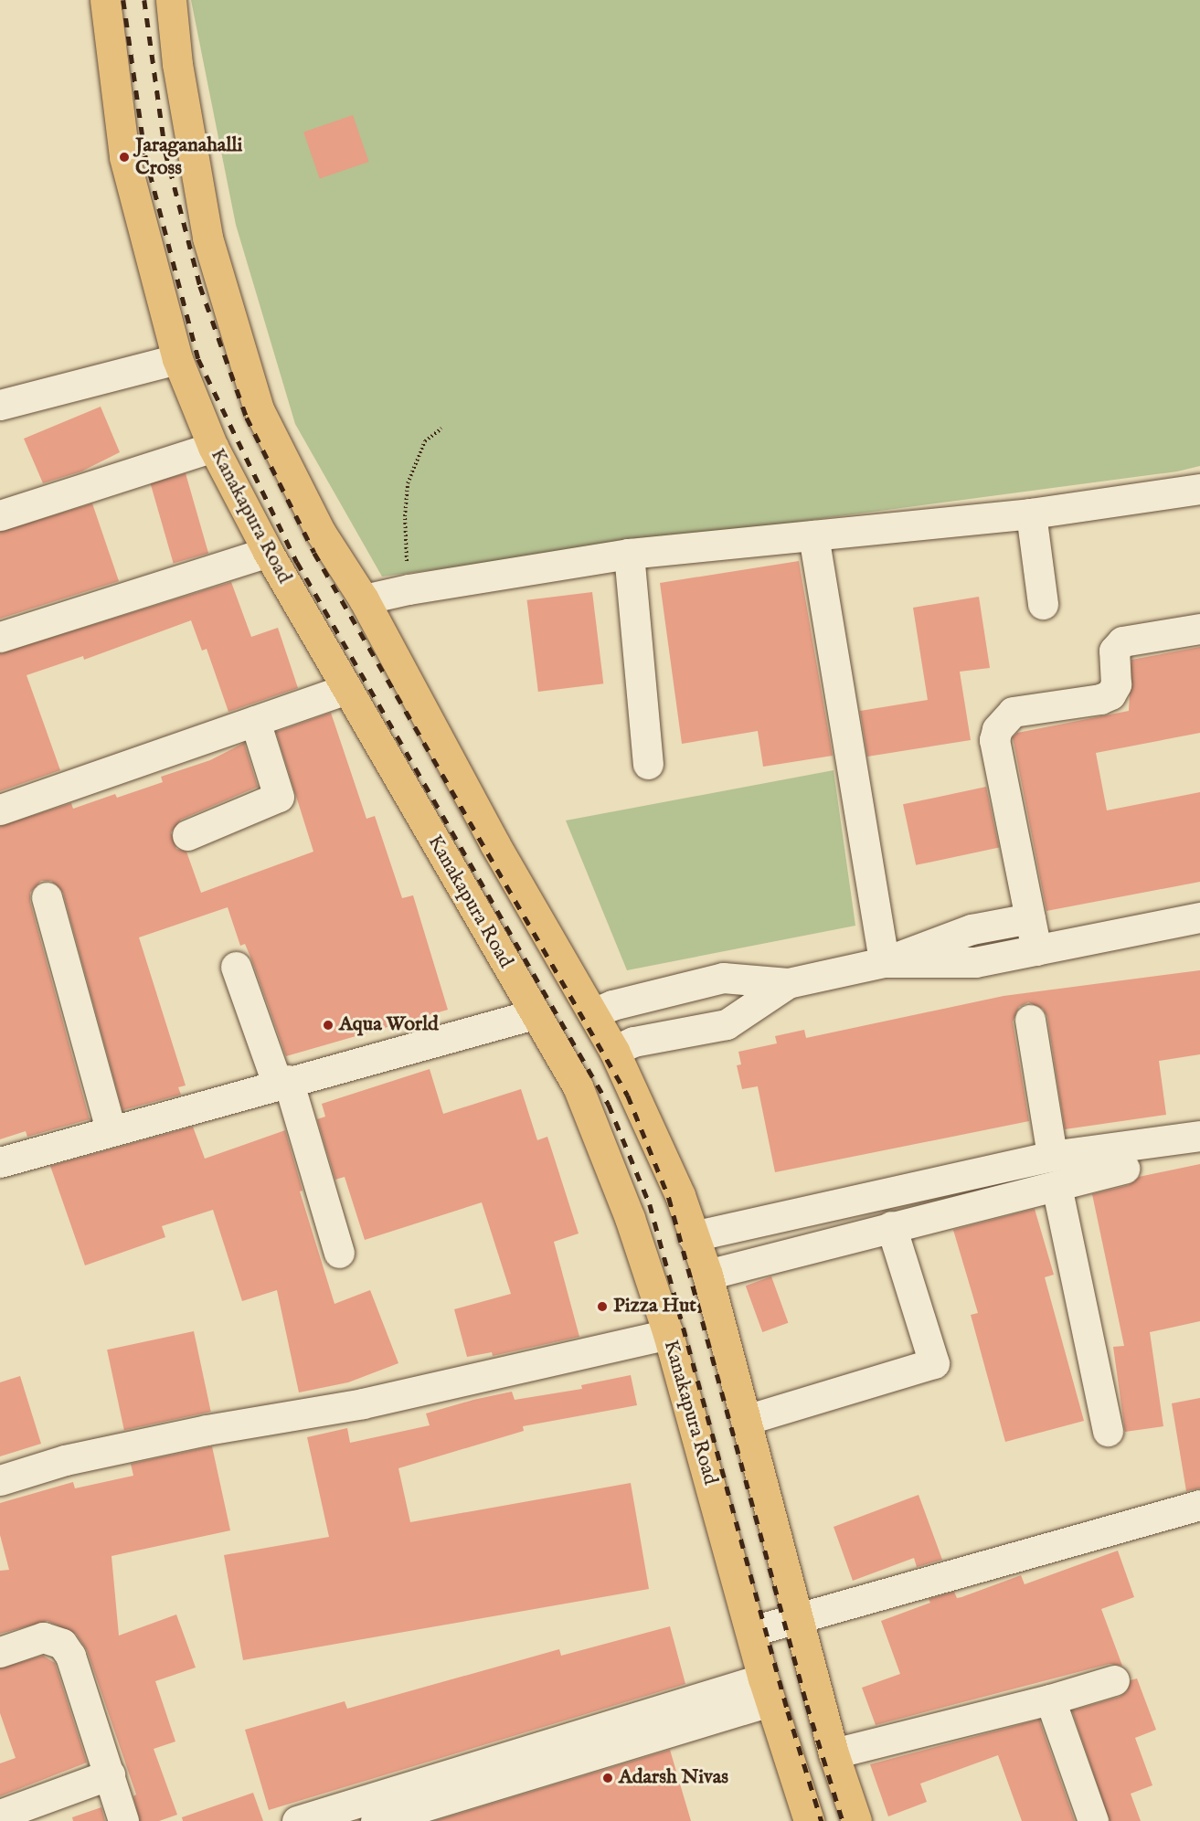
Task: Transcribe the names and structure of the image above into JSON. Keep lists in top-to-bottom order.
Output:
{
  "streets": {
    "highway": ["Kanakapura Road"]
  },
  "places": [
    "Jaraganahalli Cross",
    "Aqua World",
    "Pizza Hut",
    "Adarsh Nivas"
  ]
}
